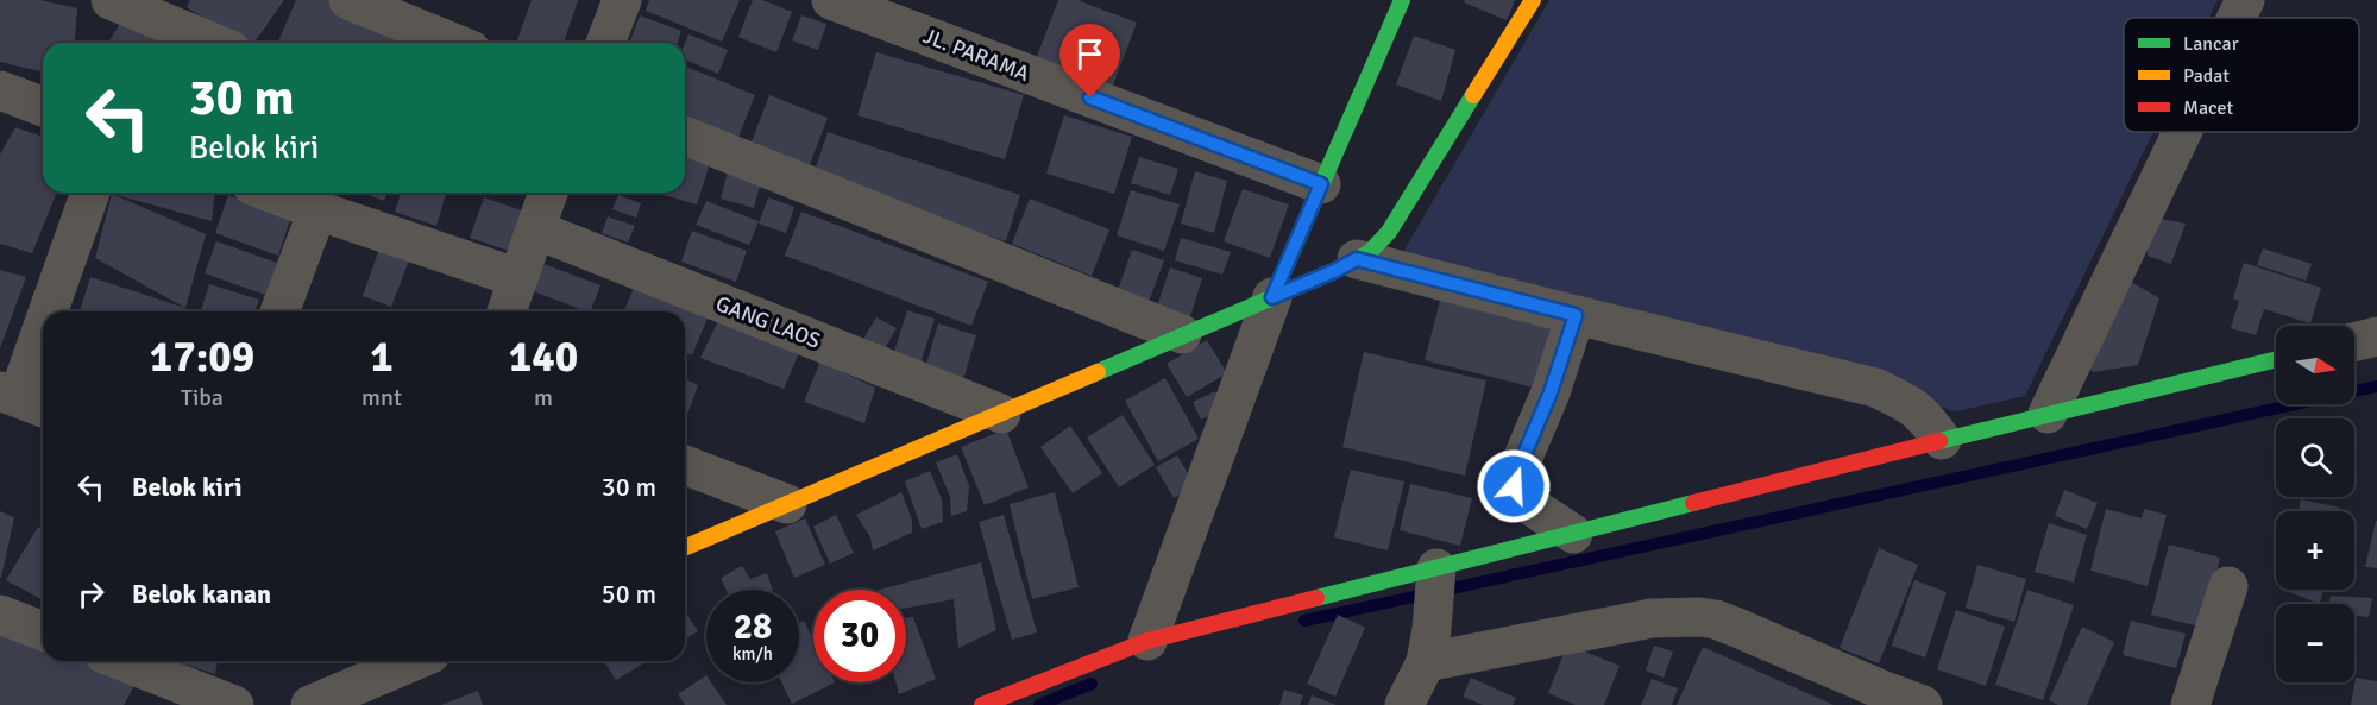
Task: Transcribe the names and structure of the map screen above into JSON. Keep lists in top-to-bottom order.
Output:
{
  "streets": {
    "street": ["JL. PARAMA", "GANG LAOS"]
  },
  "legend": ["Lancar", "Padat", "Macet"],
  "north": "right",
  "page": {
    "turn": ["30 m", "Belok kiri"],
    "eta": [
      "17:09",
      "Tiba",
      "1",
      "mnt",
      "140",
      "m"
    ],
    "map_buttons": ["+", "−"],
    "list": [
      {
        "name": "Belok kiri",
        "value": "30 m"
      },
      {
        "name": "Belok kanan",
        "value": "50 m"
      }
    ],
    "speed": "28 km/h",
    "limit": "30"
  }
}
